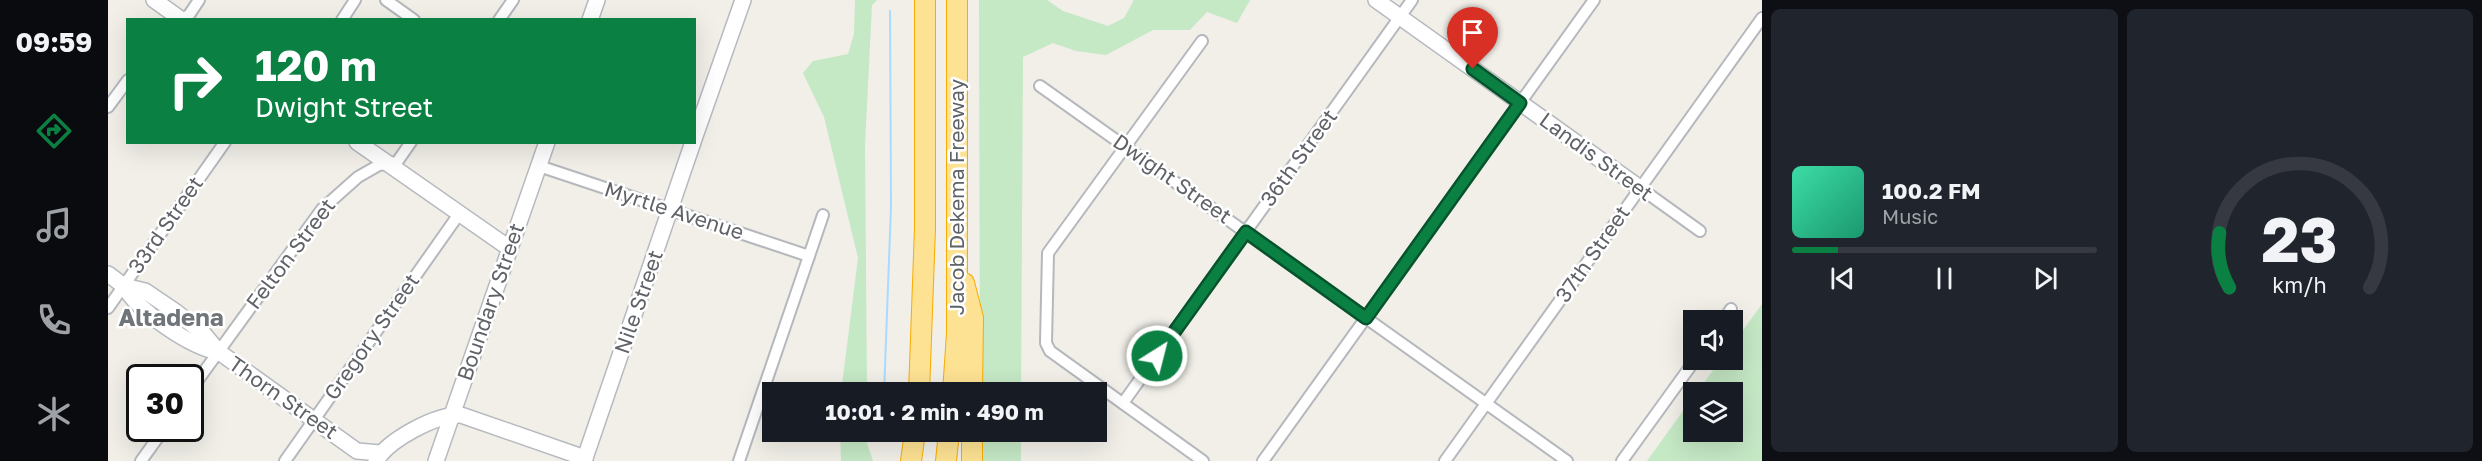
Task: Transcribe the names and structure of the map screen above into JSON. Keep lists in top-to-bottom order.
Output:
{
  "streets": {
    "highway": ["Jacob Dekema Freeway"],
    "street": [
      "Landis Street",
      "36th Street",
      "Dwight Street",
      "Myrtle Avenue",
      "33rd Street",
      "Felton Street",
      "37th Street",
      "Boundary Street",
      "Nile Street",
      "Gregory Street",
      "Thorn Street"
    ]
  },
  "crossings": [
    ["Landis Street", "36th Street"],
    ["Landis Street", "37th Street"],
    ["36th Street", "Dwight Street"],
    ["Dwight Street", "37th Street"],
    ["Myrtle Avenue", "Boundary Street"],
    ["Myrtle Avenue", "Nile Street"],
    ["33rd Street", "Thorn Street"],
    ["Felton Street", "Thorn Street"],
    ["Gregory Street", "Thorn Street"]
  ],
  "districts": ["Altadena"],
  "page": {
    "tabs": "09:59",
    "turn": ["120 m", "Dwight Street"],
    "song": ["100.2 FM", "Music"],
    "limit": "30",
    "trip": "10:01 · 2 min · 490 m",
    "gauge": ["23", "km/h"]
  }
}
